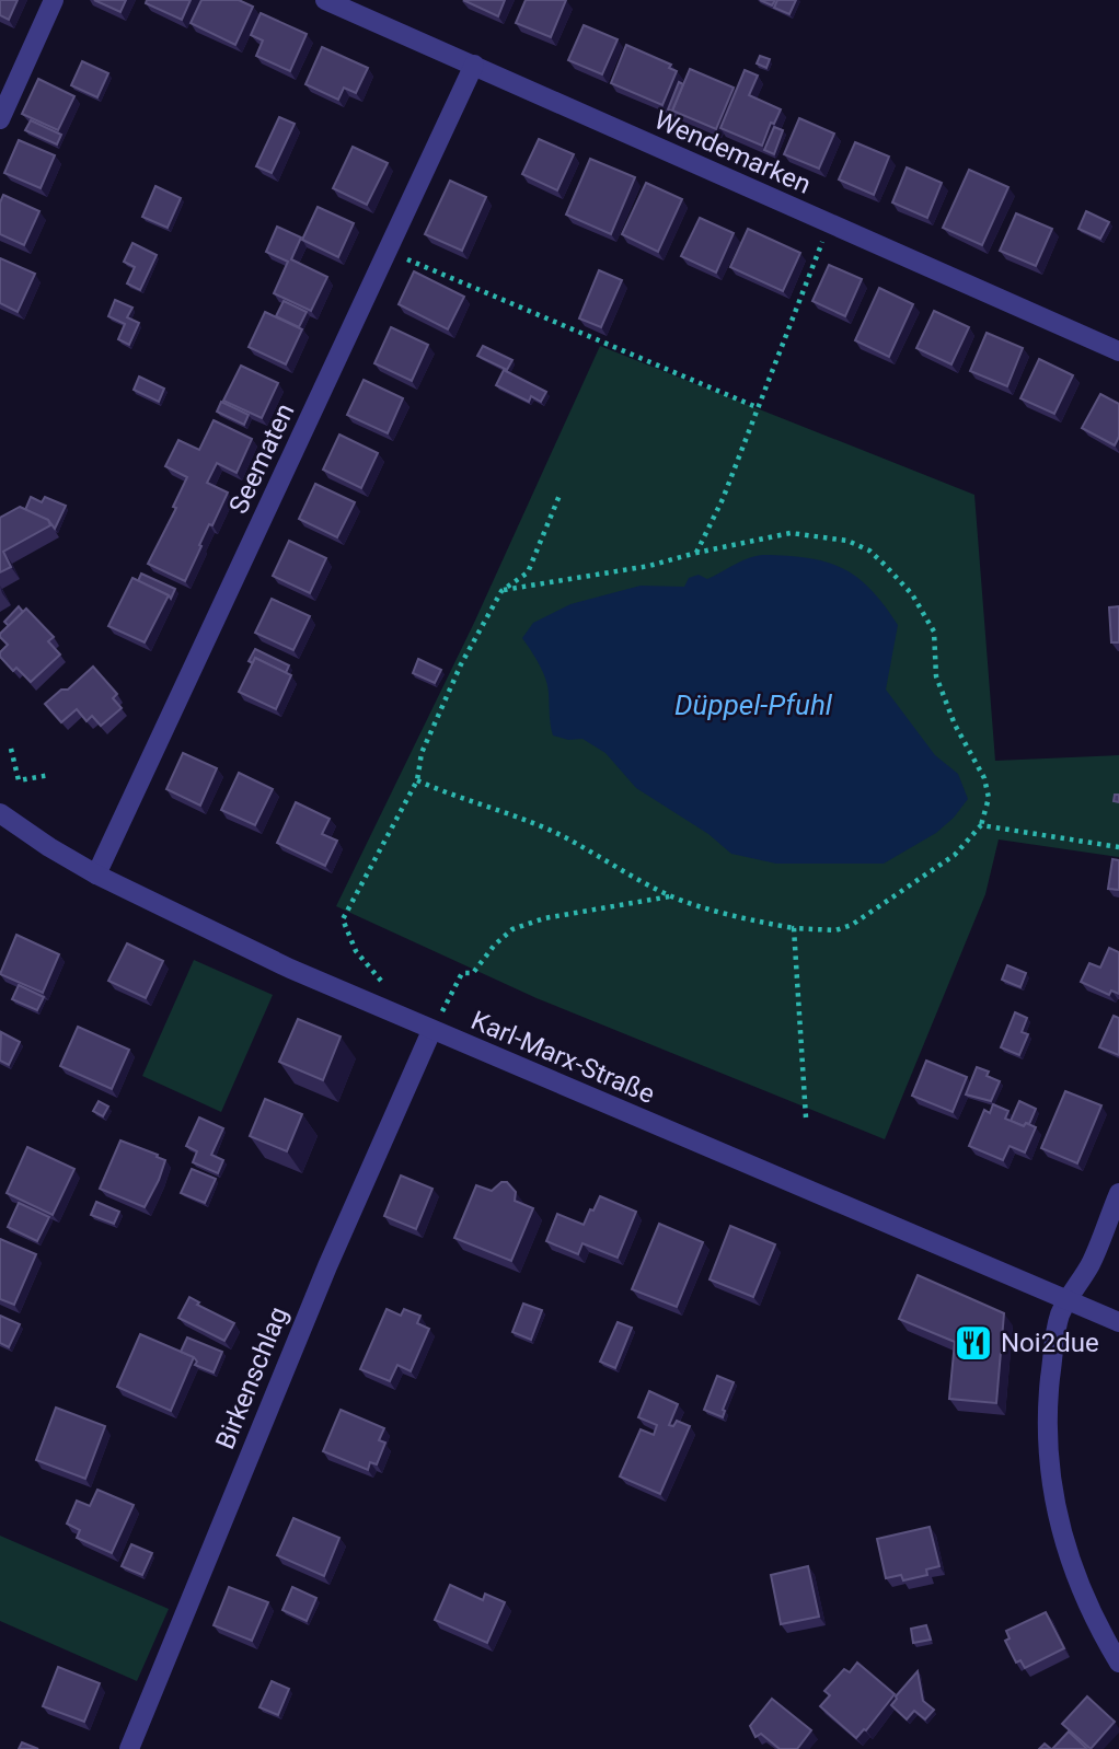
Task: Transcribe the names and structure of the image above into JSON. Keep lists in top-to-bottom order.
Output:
{
  "streets": {
    "street": [
      "Wendemarken",
      "Seematen",
      "Karl-Marx-Straße",
      "Birkenschlag"
    ]
  },
  "crossings": [
    ["Wendemarken", "Seematen"],
    ["Seematen", "Karl-Marx-Straße"],
    ["Karl-Marx-Straße", "Birkenschlag"]
  ],
  "water": ["Düppel-Pfuhl"],
  "places": {
    "restaurant": ["Noi2due"]
  }
}
